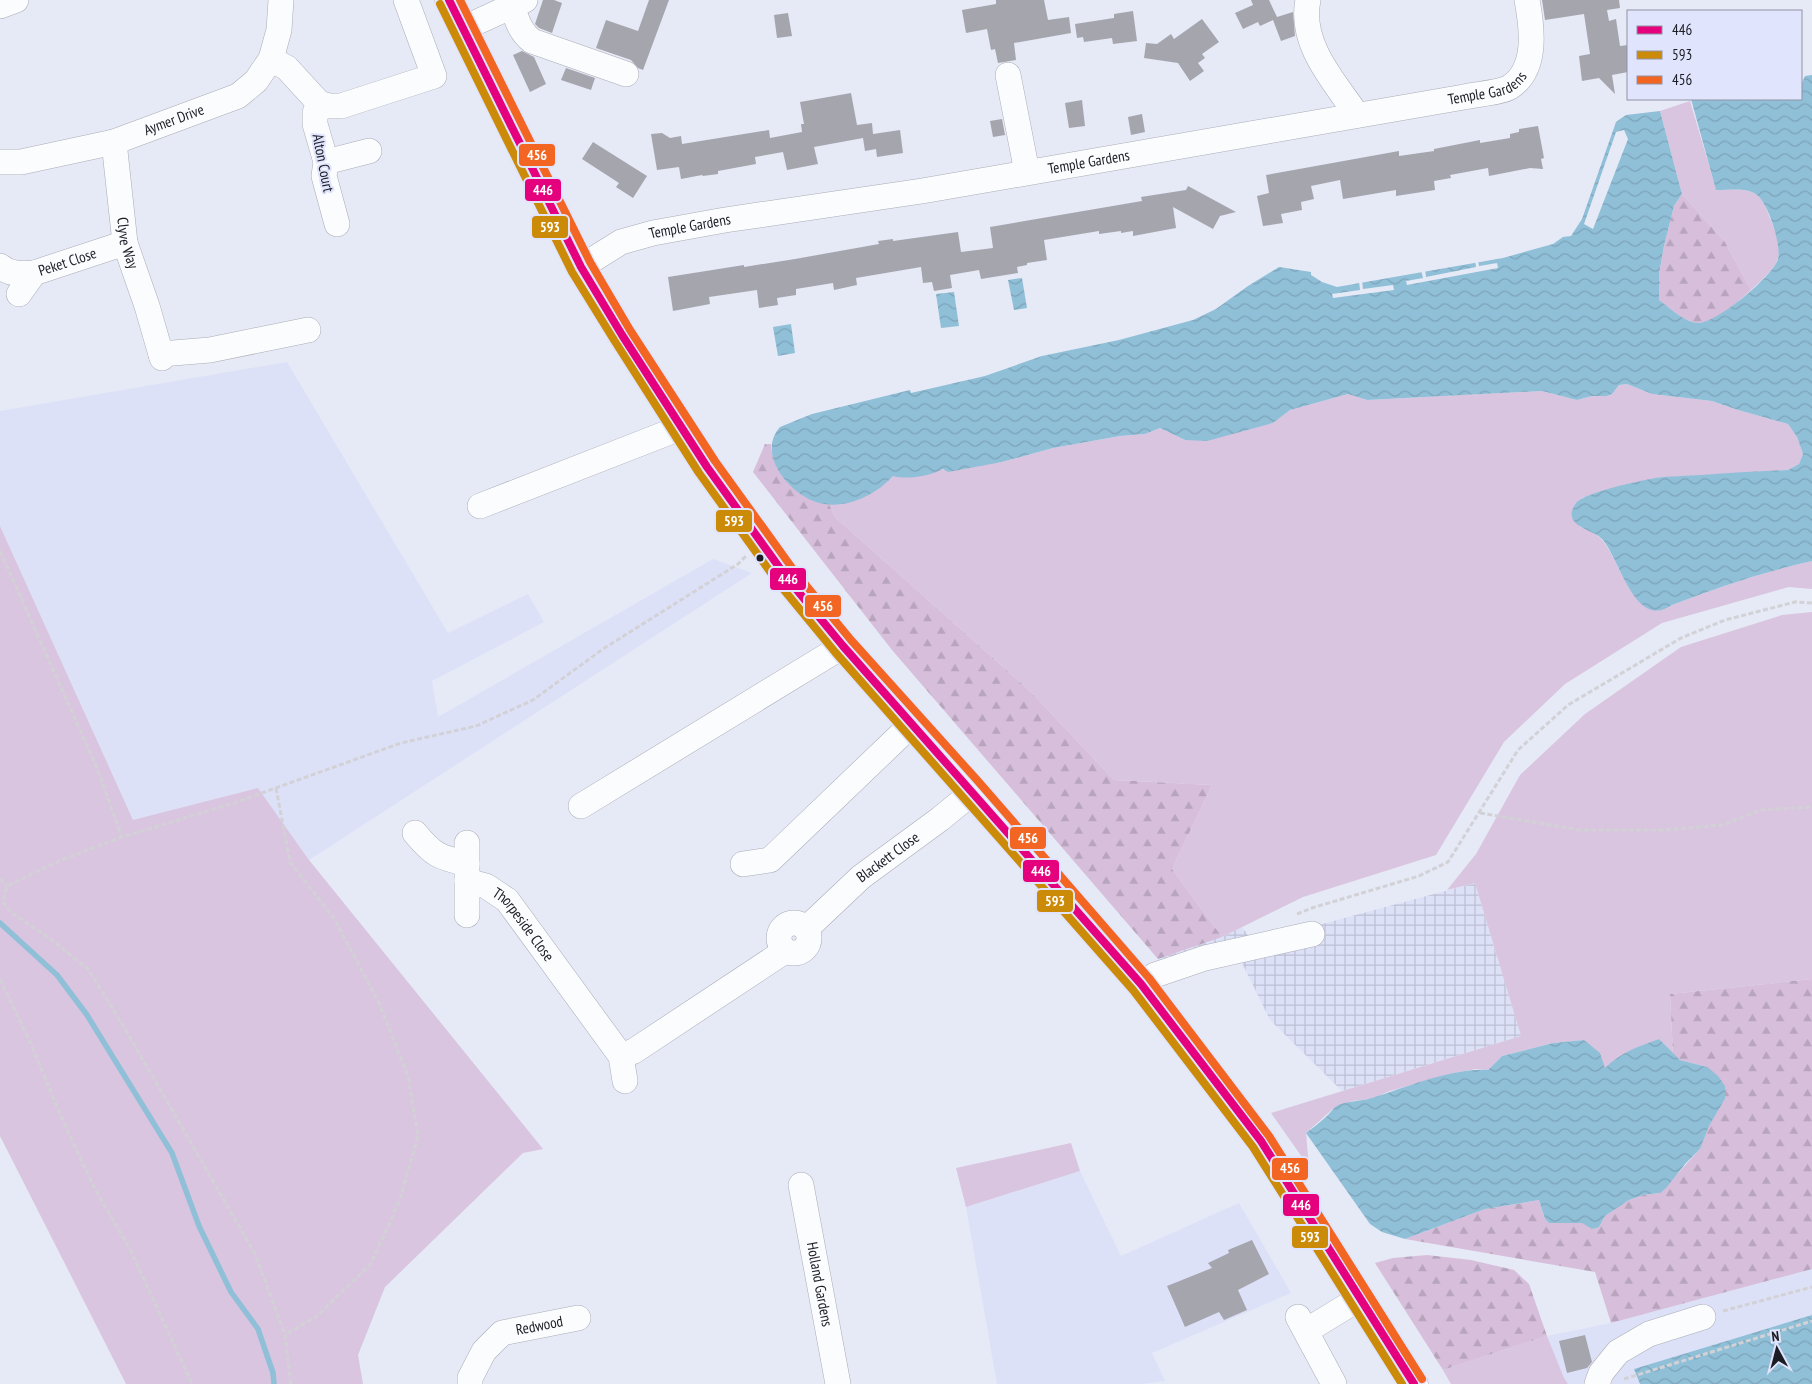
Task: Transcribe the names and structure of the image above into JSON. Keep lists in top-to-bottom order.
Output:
{
  "streets": {
    "street": [
      "Temple Gardens",
      "Aymer Drive",
      "Alton Court",
      "Clyve Way",
      "Peket Close",
      "Blackett Close",
      "Thorpeside Close",
      "Holland Gardens",
      "Redwood"
    ]
  },
  "crossings": [
    ["Aymer Drive", "Clyve Way"],
    ["Clyve Way", "Peket Close"],
    ["Blackett Close", "Thorpeside Close"]
  ],
  "lines": ["transit line 446", "transit line 456", "transit line 593"],
  "legend": ["446", "593", "456"],
  "north": "top"
}
